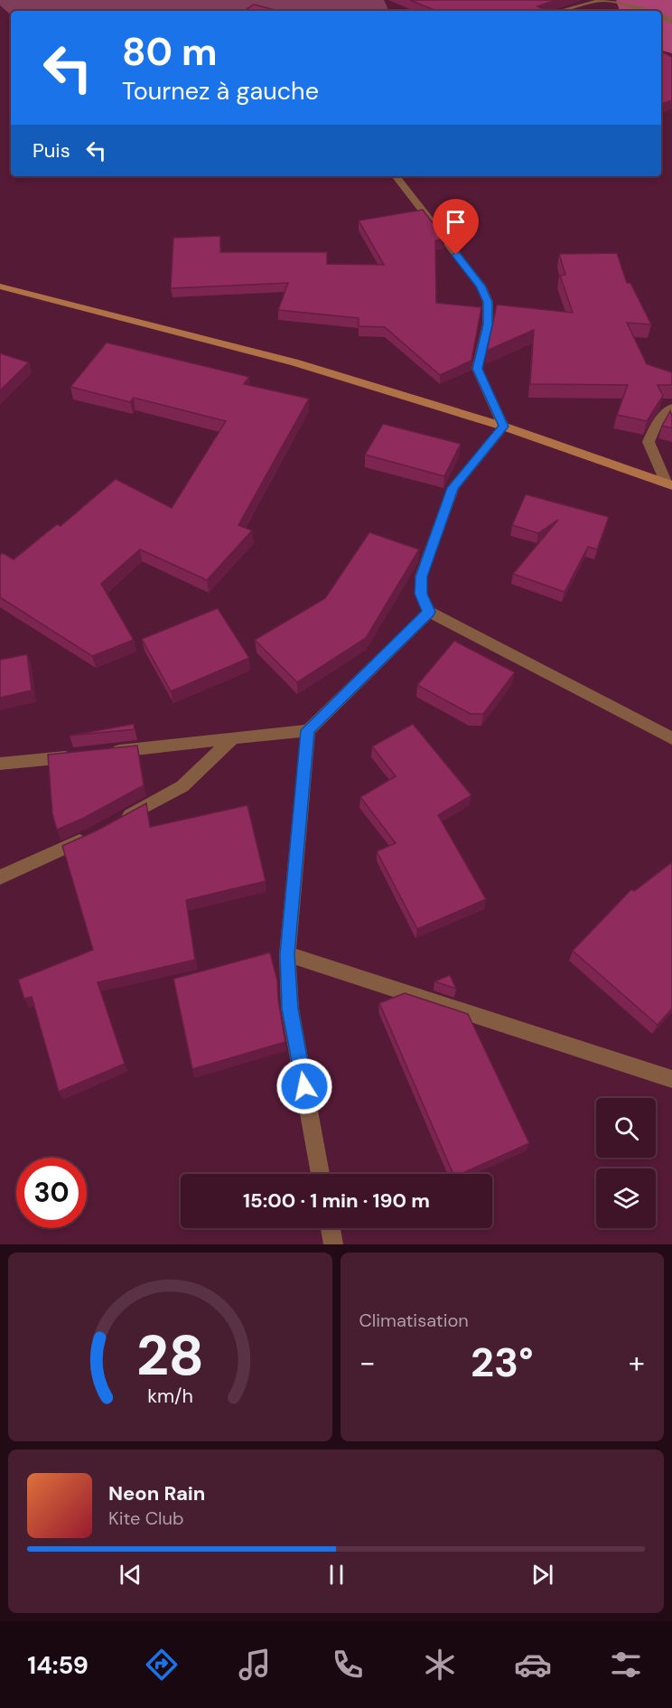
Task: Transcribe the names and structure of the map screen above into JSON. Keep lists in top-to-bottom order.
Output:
{
  "page": {
    "turn": ["80 m", "Tournez à gauche"],
    "then": "Puis",
    "limit": "30",
    "trip": "15:00 · 1 min · 190 m",
    "tile": "Climatisation",
    "heat": ["−", "23°", "+"],
    "song": ["Neon Rain", "Kite Club"],
    "tabs": "14:59",
    "gauge": ["28", "km/h"]
  }
}
